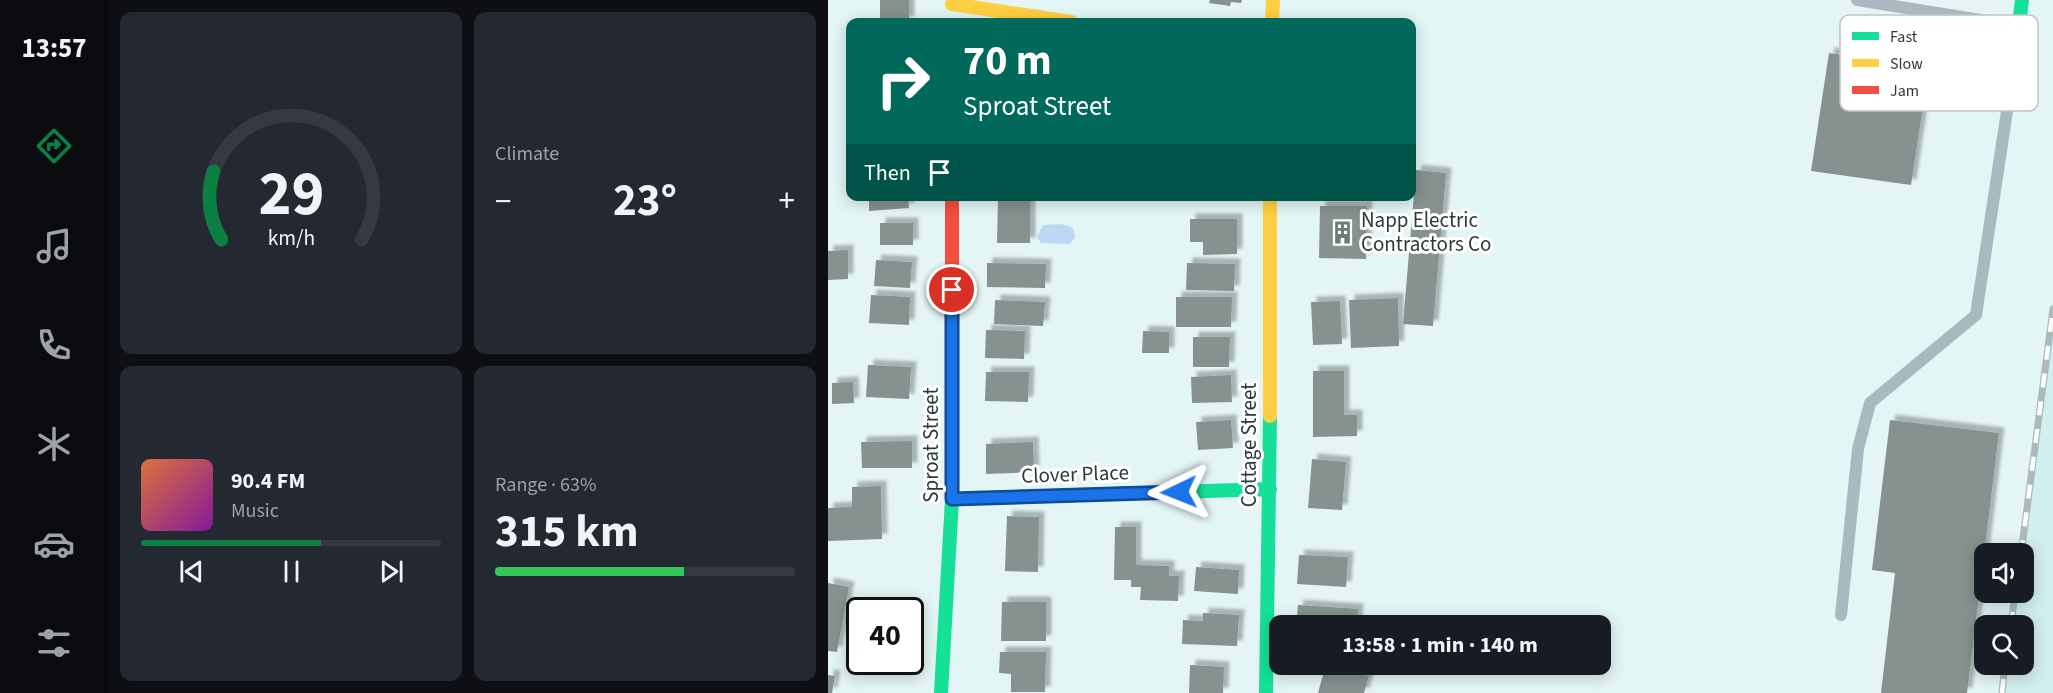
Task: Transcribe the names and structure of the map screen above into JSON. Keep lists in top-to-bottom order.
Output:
{
  "streets": {
    "street": ["Sproat Street", "Cottage Street", "Clover Place"]
  },
  "crossings": [
    ["Sproat Street", "Clover Place"],
    ["Cottage Street", "Clover Place"]
  ],
  "places": {
    "building": ["Napp Electric Contractors Co"]
  },
  "legend": ["Fast", "Slow", "Jam"],
  "page": {
    "tabs": "13:57",
    "tile": [
      "Climate",
      ["Range · 63%", "315 km"]
    ],
    "turn": ["70 m", "Sproat Street"],
    "then": "Then",
    "heat": ["−", "23°", "+"],
    "song": ["90.4 FM", "Music"],
    "limit": "40",
    "trip": "13:58 · 1 min · 140 m",
    "gauge": ["29", "km/h"]
  }
}
